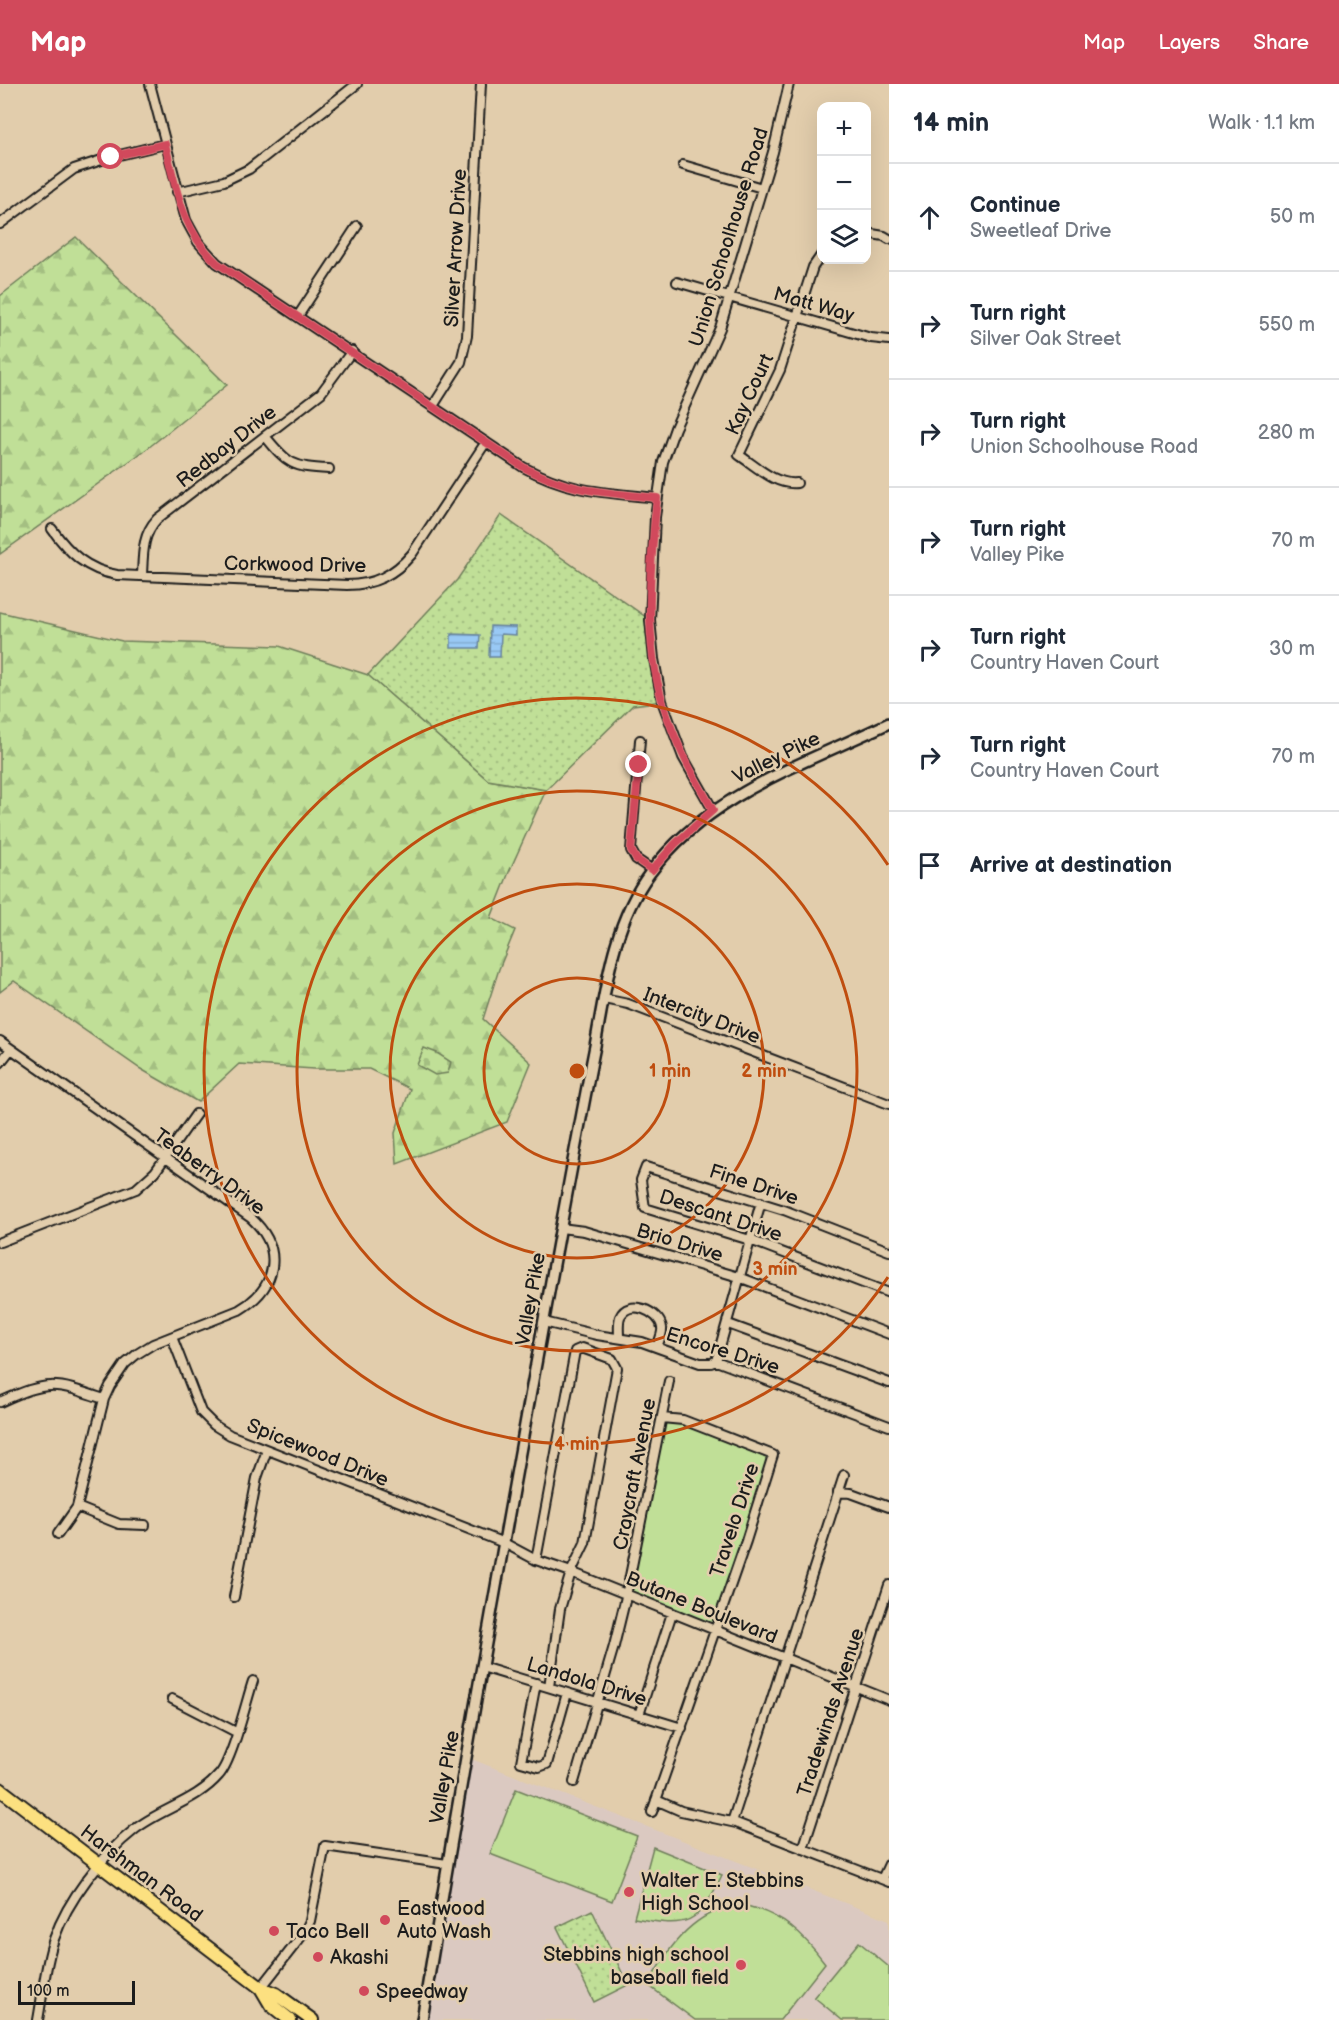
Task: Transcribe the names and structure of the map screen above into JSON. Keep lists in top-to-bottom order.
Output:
{
  "streets": {
    "main road": ["Harshman Road"],
    "street": [
      "Union Schoolhouse Road",
      "Silver Arrow Drive",
      "Matt Way",
      "Kay Court",
      "Redbay Drive",
      "Corkwood Drive",
      "Valley Pike",
      "Intercity Drive",
      "Teaberry Drive",
      "Fine Drive",
      "Descant Drive",
      "Brio Drive",
      "Encore Drive",
      "Spicewood Drive",
      "Craycraft Avenue",
      "Travelo Drive",
      "Butane Boulevard",
      "Landola Drive",
      "Tradewinds Avenue"
    ]
  },
  "crossings": [
    ["Union Schoolhouse Road", "Matt Way"],
    ["Union Schoolhouse Road", "Valley Pike"],
    ["Matt Way", "Kay Court"],
    ["Redbay Drive", "Corkwood Drive"],
    ["Valley Pike", "Intercity Drive"],
    ["Valley Pike", "Brio Drive"],
    ["Valley Pike", "Encore Drive"],
    ["Valley Pike", "Spicewood Drive"],
    ["Valley Pike", "Butane Boulevard"],
    ["Valley Pike", "Landola Drive"],
    ["Teaberry Drive", "Spicewood Drive"],
    ["Fine Drive", "Descant Drive"],
    ["Spicewood Drive", "Butane Boulevard"],
    ["Craycraft Avenue", "Travelo Drive"],
    ["Craycraft Avenue", "Butane Boulevard"],
    ["Craycraft Avenue", "Landola Drive"],
    ["Travelo Drive", "Butane Boulevard"],
    ["Travelo Drive", "Landola Drive"],
    ["Butane Boulevard", "Tradewinds Avenue"]
  ],
  "places": [
    "Walter E. Stebbins High School",
    "Eastwood Auto Wash",
    "Taco Bell",
    "Akashi",
    "Stebbins high school baseball field",
    "Speedway"
  ],
  "scale_bar": "100 m",
  "page": {
    "header": "Map",
    "nav": ["Map", "Layers", "Share"],
    "heading": ["14 min", "Walk · 1.1 km"],
    "map_buttons": ["+", "−"],
    "list": [
      ["Continue", "Sweetleaf Drive", "50 m"],
      ["Turn right", "Silver Oak Street", "550 m"],
      ["Turn right", "Union Schoolhouse Road", "280 m"],
      ["Turn right", "Valley Pike", "70 m"],
      ["Turn right", "Country Haven Court", "30 m"],
      ["Turn right", "Country Haven Court", "70 m"],
      "Arrive at destination"
    ],
    "scale": "100 m"
  },
  "rings": [
    "1 min",
    "2 min",
    "3 min",
    "4 min"
  ]
}
